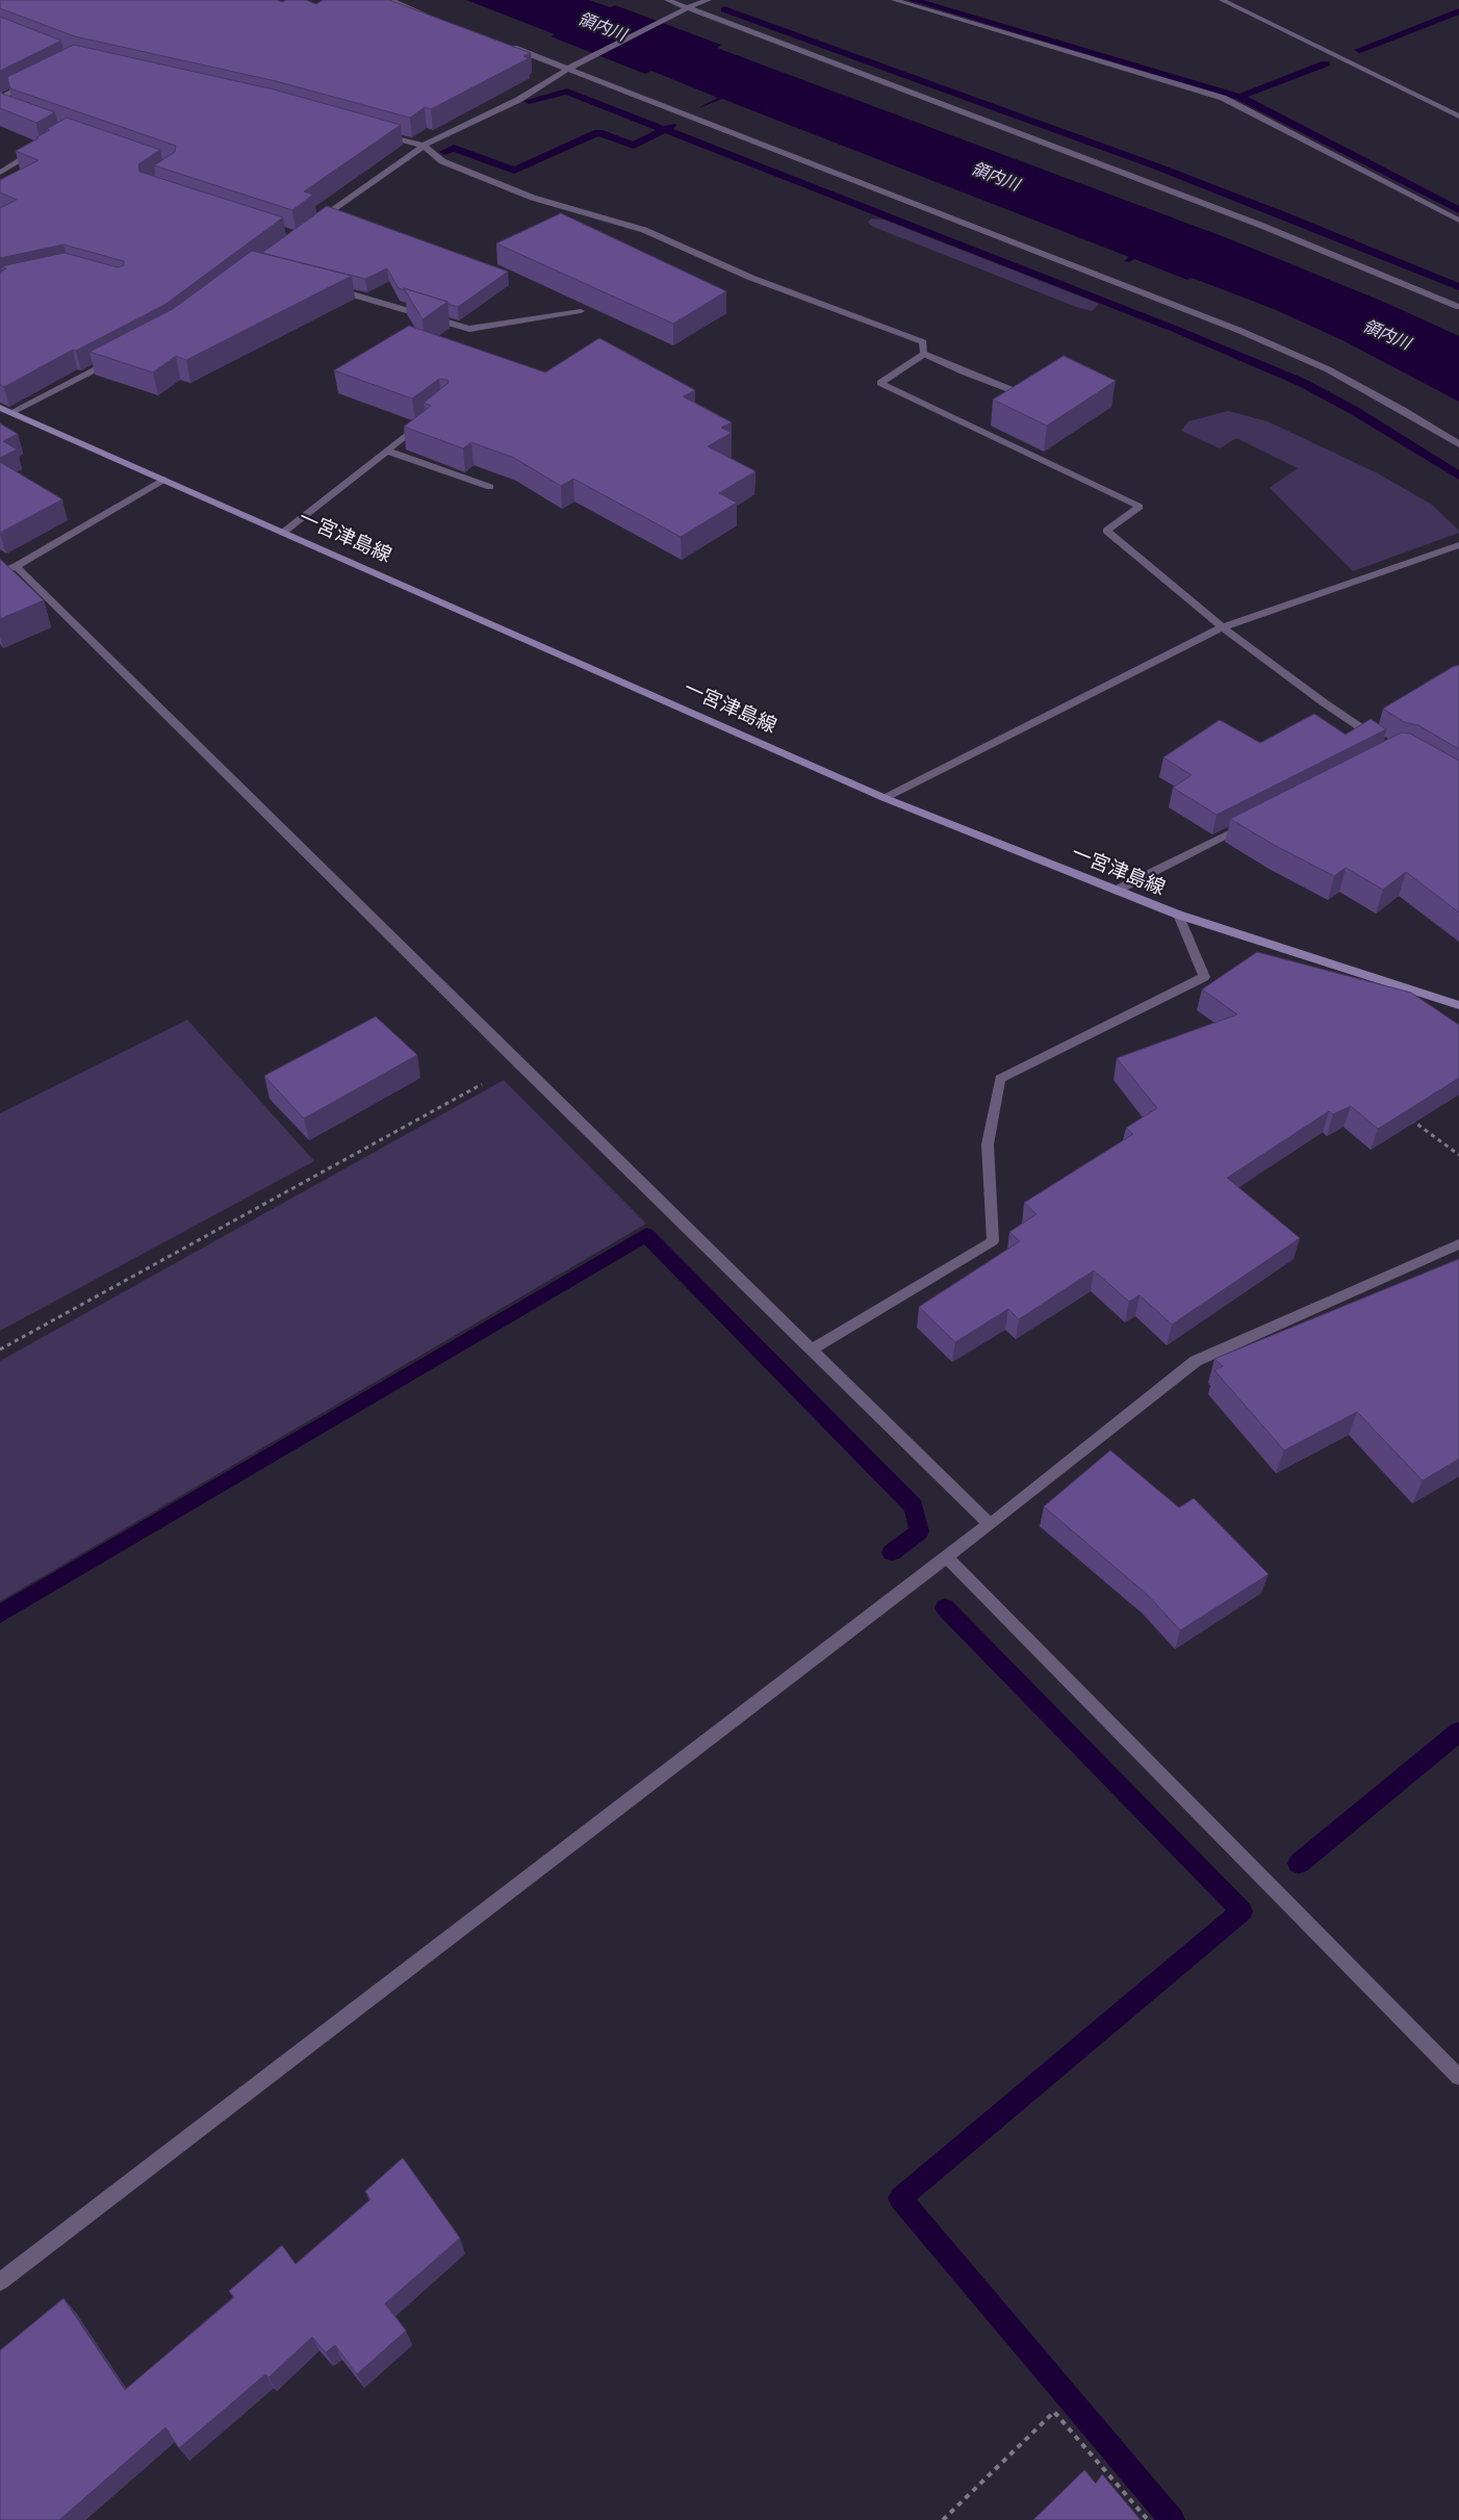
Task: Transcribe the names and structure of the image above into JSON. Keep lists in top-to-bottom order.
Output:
{
  "streets": {
    "main road": ["一宮津島線"]
  },
  "water": ["領内川"]
}
